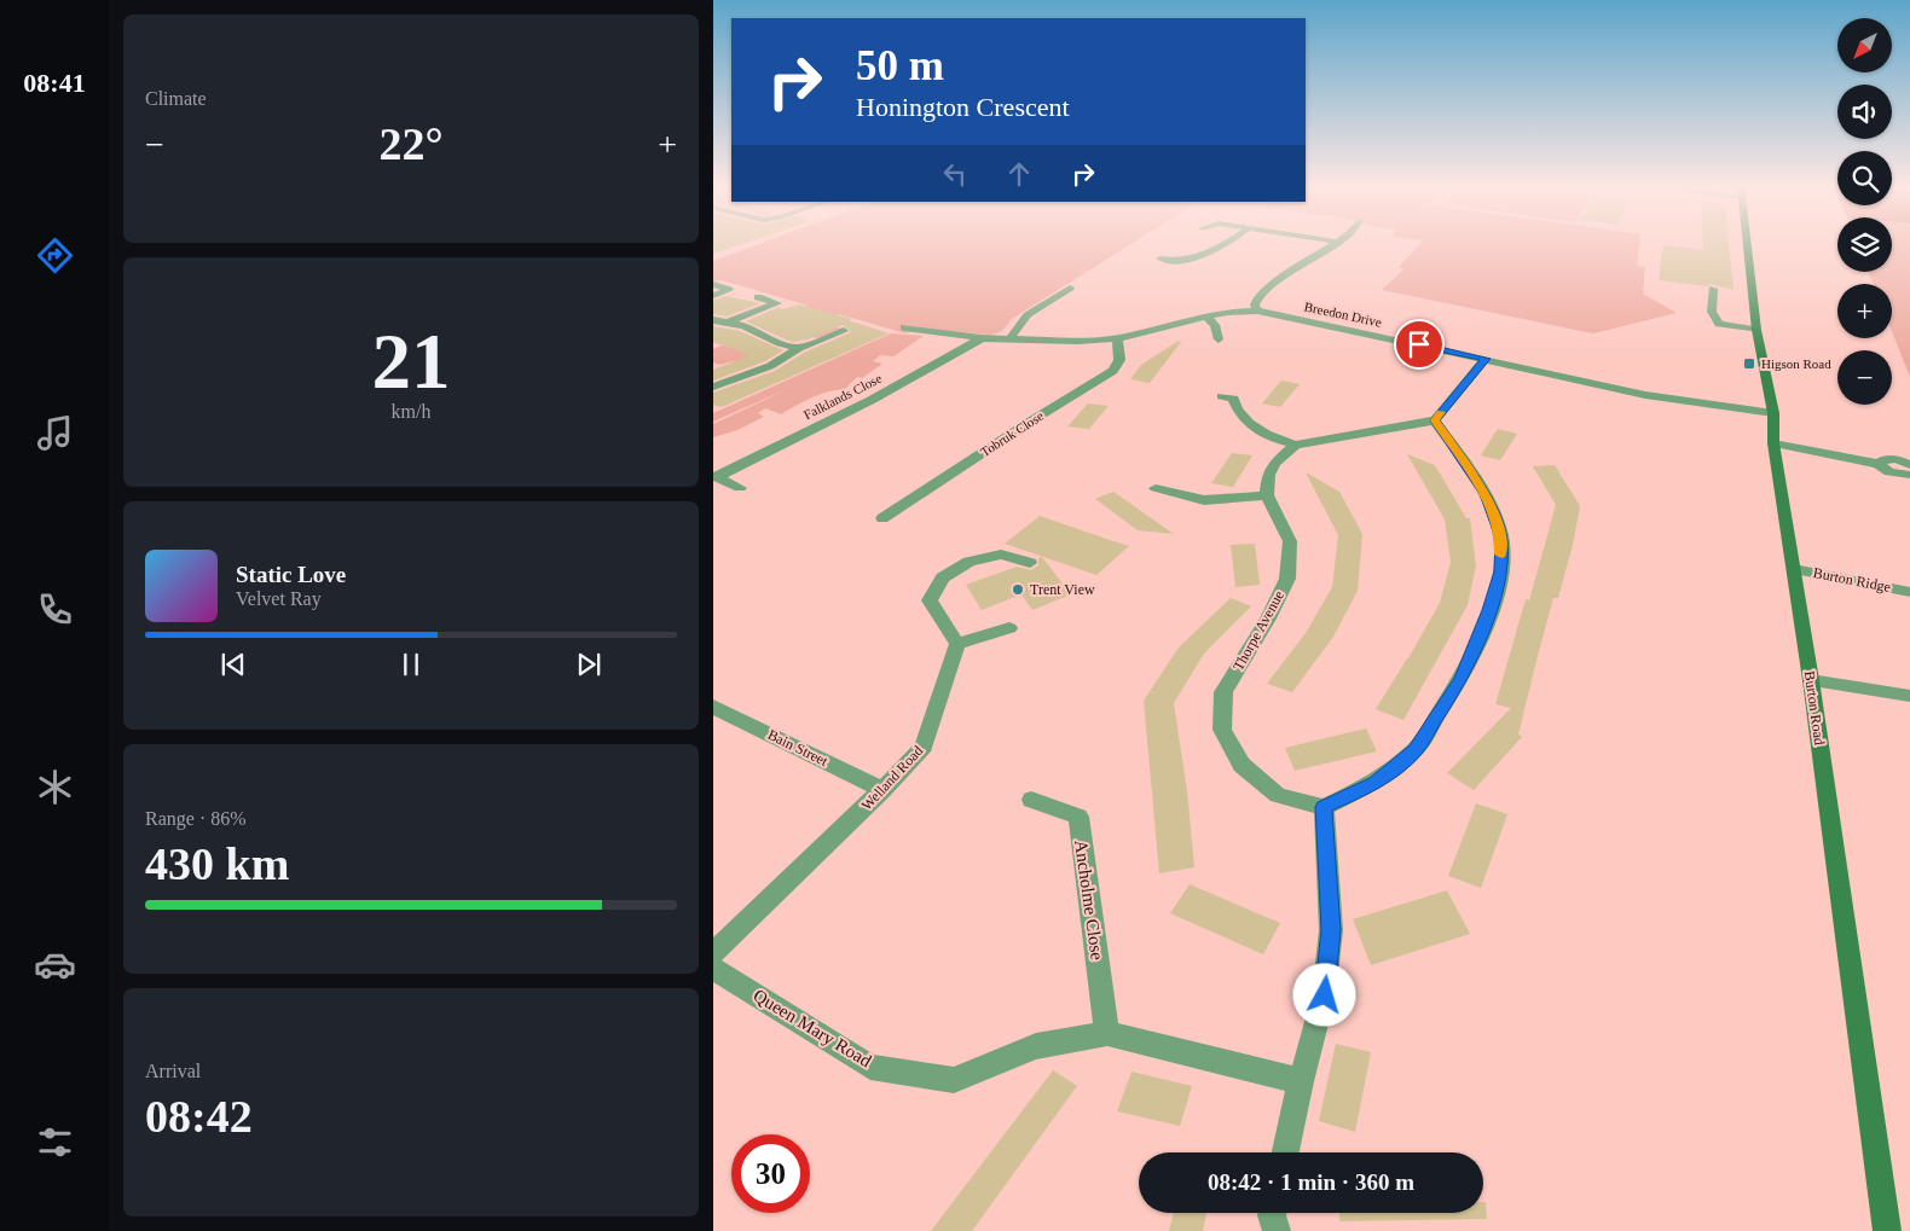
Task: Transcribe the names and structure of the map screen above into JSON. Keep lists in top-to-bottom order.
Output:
{
  "streets": {
    "main road": ["Burton Road"],
    "street": [
      "Breedon Drive",
      "Falklands Close",
      "Tobruk Close",
      "Burton Ridge",
      "Thorpe Avenue",
      "Bain Street",
      "Welland Road",
      "Ancholme Close",
      "Queen Mary Road"
    ]
  },
  "crossings": [
    ["Breedon Drive", "Falklands Close"],
    ["Breedon Drive", "Tobruk Close"],
    ["Breedon Drive", "Burton Road"],
    ["Burton Ridge", "Burton Road"],
    ["Bain Street", "Welland Road"],
    ["Ancholme Close", "Queen Mary Road"]
  ],
  "places": {
    "transit": ["Higson Road"],
    "other": ["Trent View"]
  },
  "north": "bottom left",
  "page": {
    "tabs": "08:41",
    "tile": [
      "Climate",
      ["21", "km/h"],
      ["Range · 86%", "430 km"],
      ["Arrival", "08:42"]
    ],
    "map_buttons": ["+", "−"],
    "turn": ["50 m", "Honington Crescent"],
    "heat": ["−", "22°", "+"],
    "song": ["Static Love", "Velvet Ray"],
    "limit": "30",
    "trip": "08:42 · 1 min · 360 m"
  }
}
